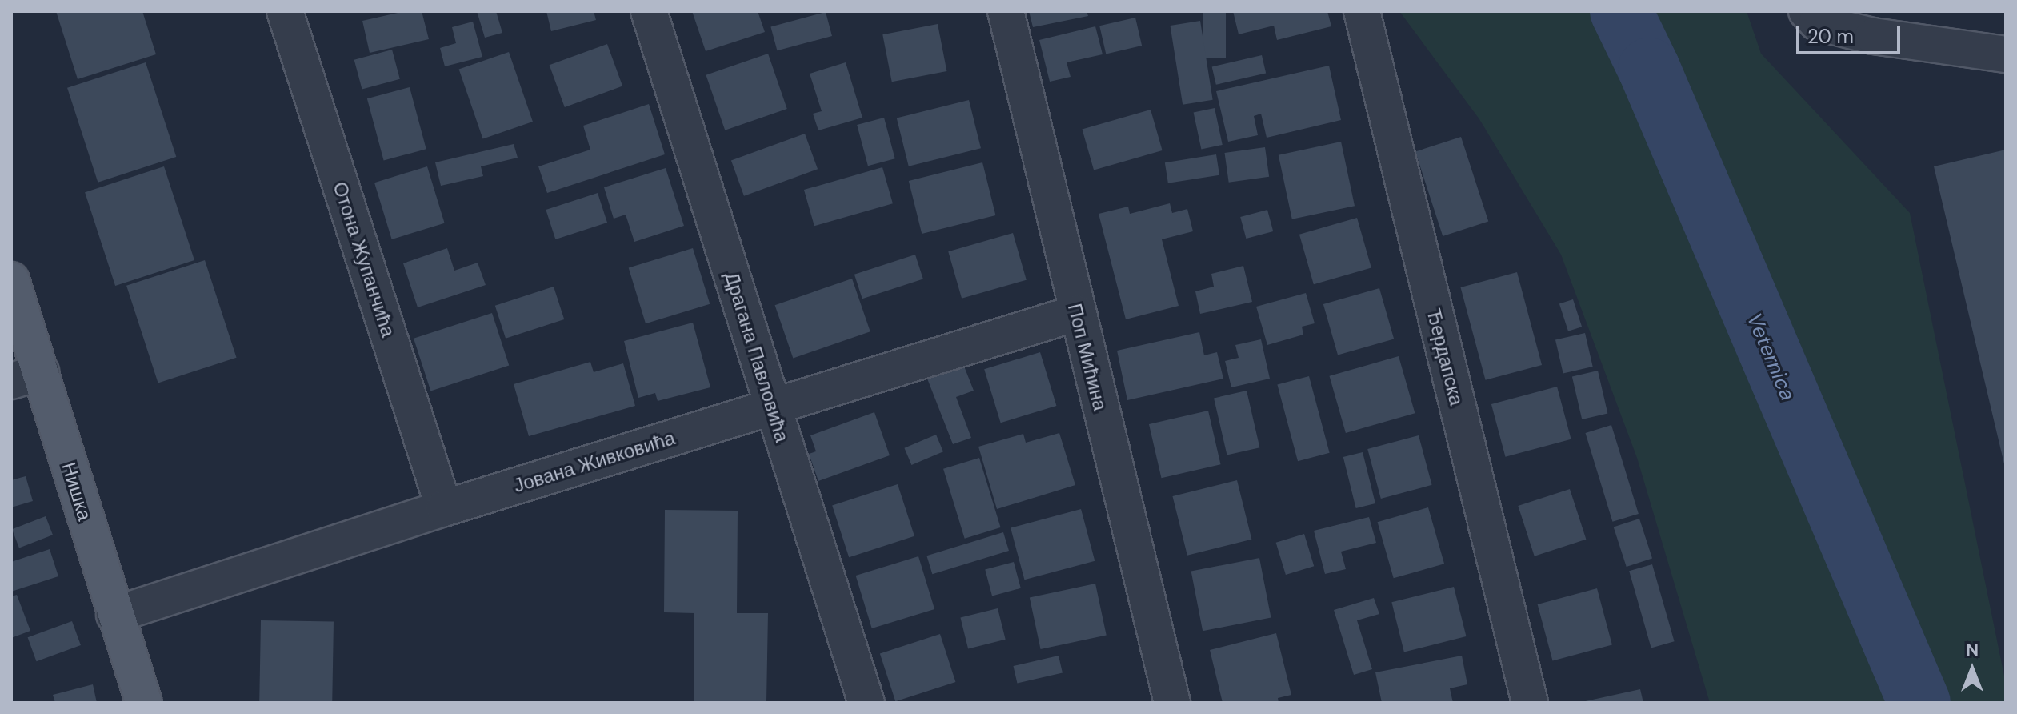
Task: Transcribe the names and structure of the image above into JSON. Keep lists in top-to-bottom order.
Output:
{
  "streets": {
    "main road": ["Нишка"],
    "street": [
      "Отона Жупанчића",
      "Драгана Павловића",
      "Поп Мићина",
      "Ђердапска",
      "Јована Живковића"
    ]
  },
  "crossings": [
    ["Отона Жупанчића", "Јована Живковића"],
    ["Драгана Павловића", "Јована Живковића"],
    ["Поп Мићина", "Јована Живковића"],
    ["Јована Живковића", "Нишка"]
  ],
  "water": ["Veternica"],
  "scale_bar": "20 m",
  "north": "top"
}
